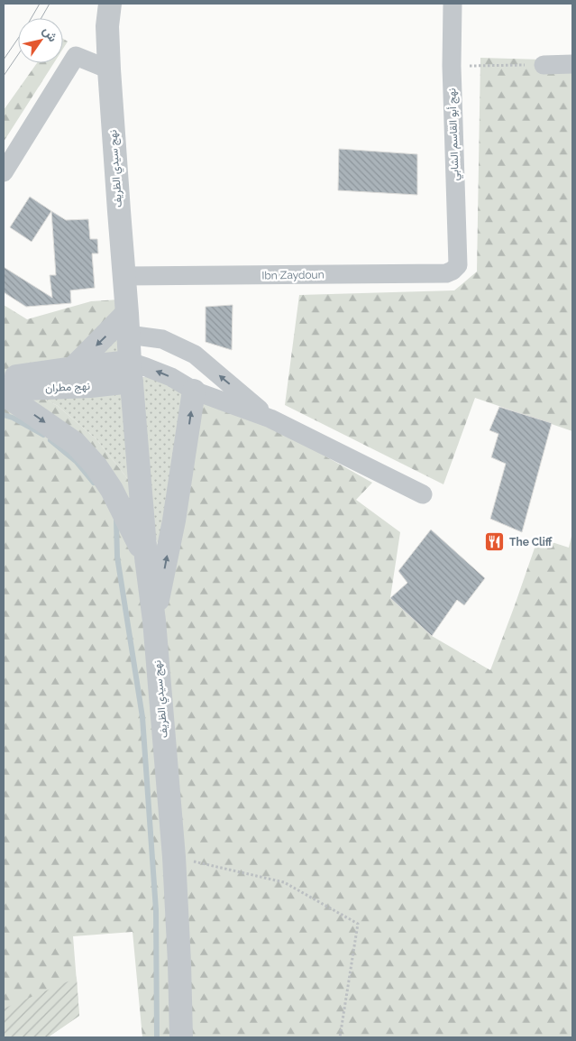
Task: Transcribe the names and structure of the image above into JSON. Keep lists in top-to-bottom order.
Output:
{
  "streets": {
    "street": [
      "نهج أبو القاسم الشابي",
      "نهج سيدي الظريف",
      "Ibn Zaydoun",
      "نهج مطران"
    ]
  },
  "crossings": [
    ["نهج أبو القاسم الشابي", "Ibn Zaydoun"],
    ["نهج سيدي الظريف", "Ibn Zaydoun"],
    ["نهج سيدي الظريف", "نهج مطران"]
  ],
  "places": {
    "restaurant": ["The Cliff"]
  },
  "north": "top right"
}
